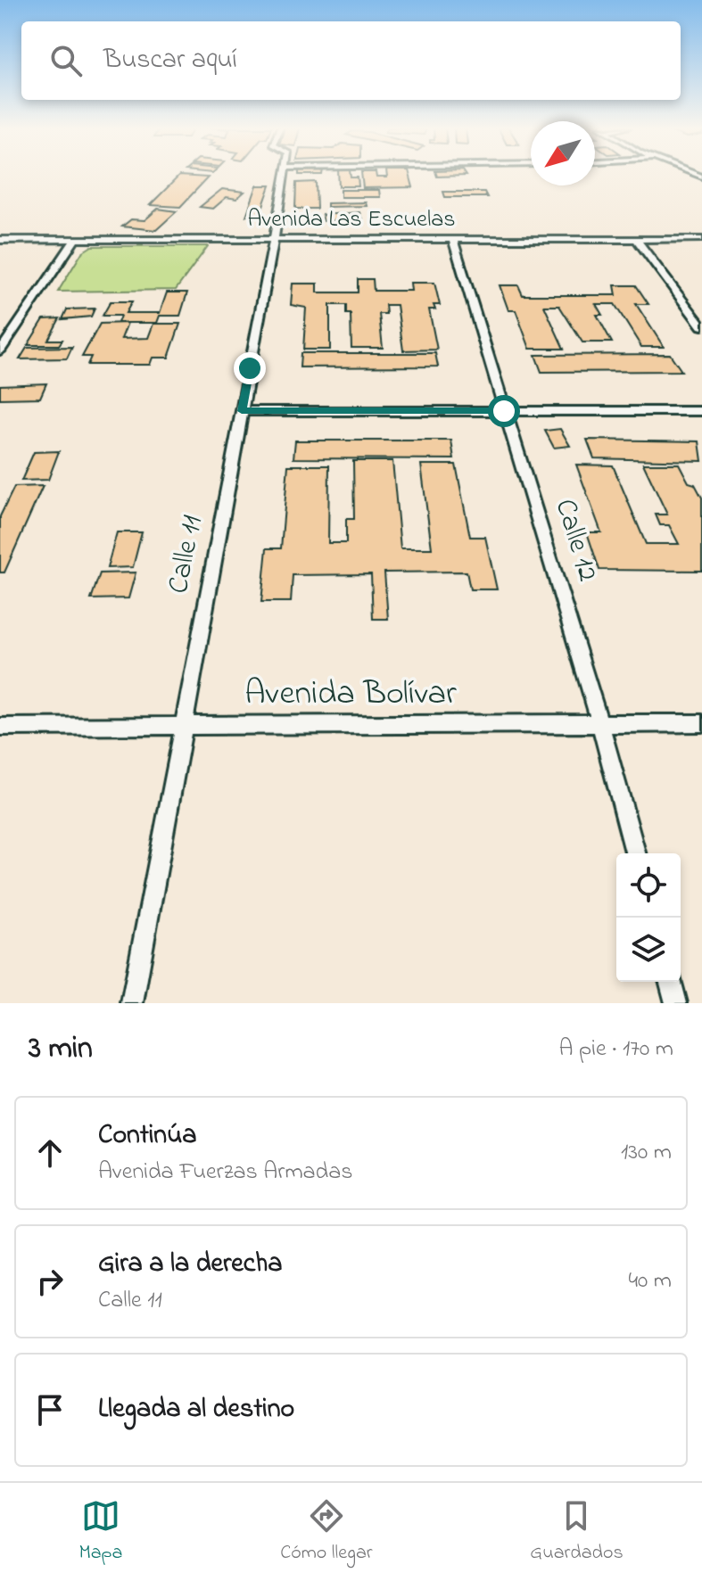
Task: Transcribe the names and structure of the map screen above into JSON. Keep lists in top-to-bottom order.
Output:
{
  "streets": {
    "street": [
      "Avenida Las Escuelas",
      "Calle 12",
      "Calle 11",
      "Avenida Bolívar"
    ]
  },
  "crossings": [
    ["Avenida Las Escuelas", "Calle 12"],
    ["Avenida Las Escuelas", "Calle 11"],
    ["Calle 12", "Avenida Bolívar"],
    ["Calle 11", "Avenida Bolívar"]
  ],
  "north": "bottom left",
  "page": {
    "search": "Buscar aquí",
    "heading": ["3 min", "A pie · 170 m"],
    "list": [
      ["Continúa", "Avenida Fuerzas Armadas", "130 m"],
      ["Gira a la derecha", "Calle 11", "40 m"],
      "Llegada al destino"
    ],
    "nav": ["Mapa", "Cómo llegar", "Guardados"]
  }
}
